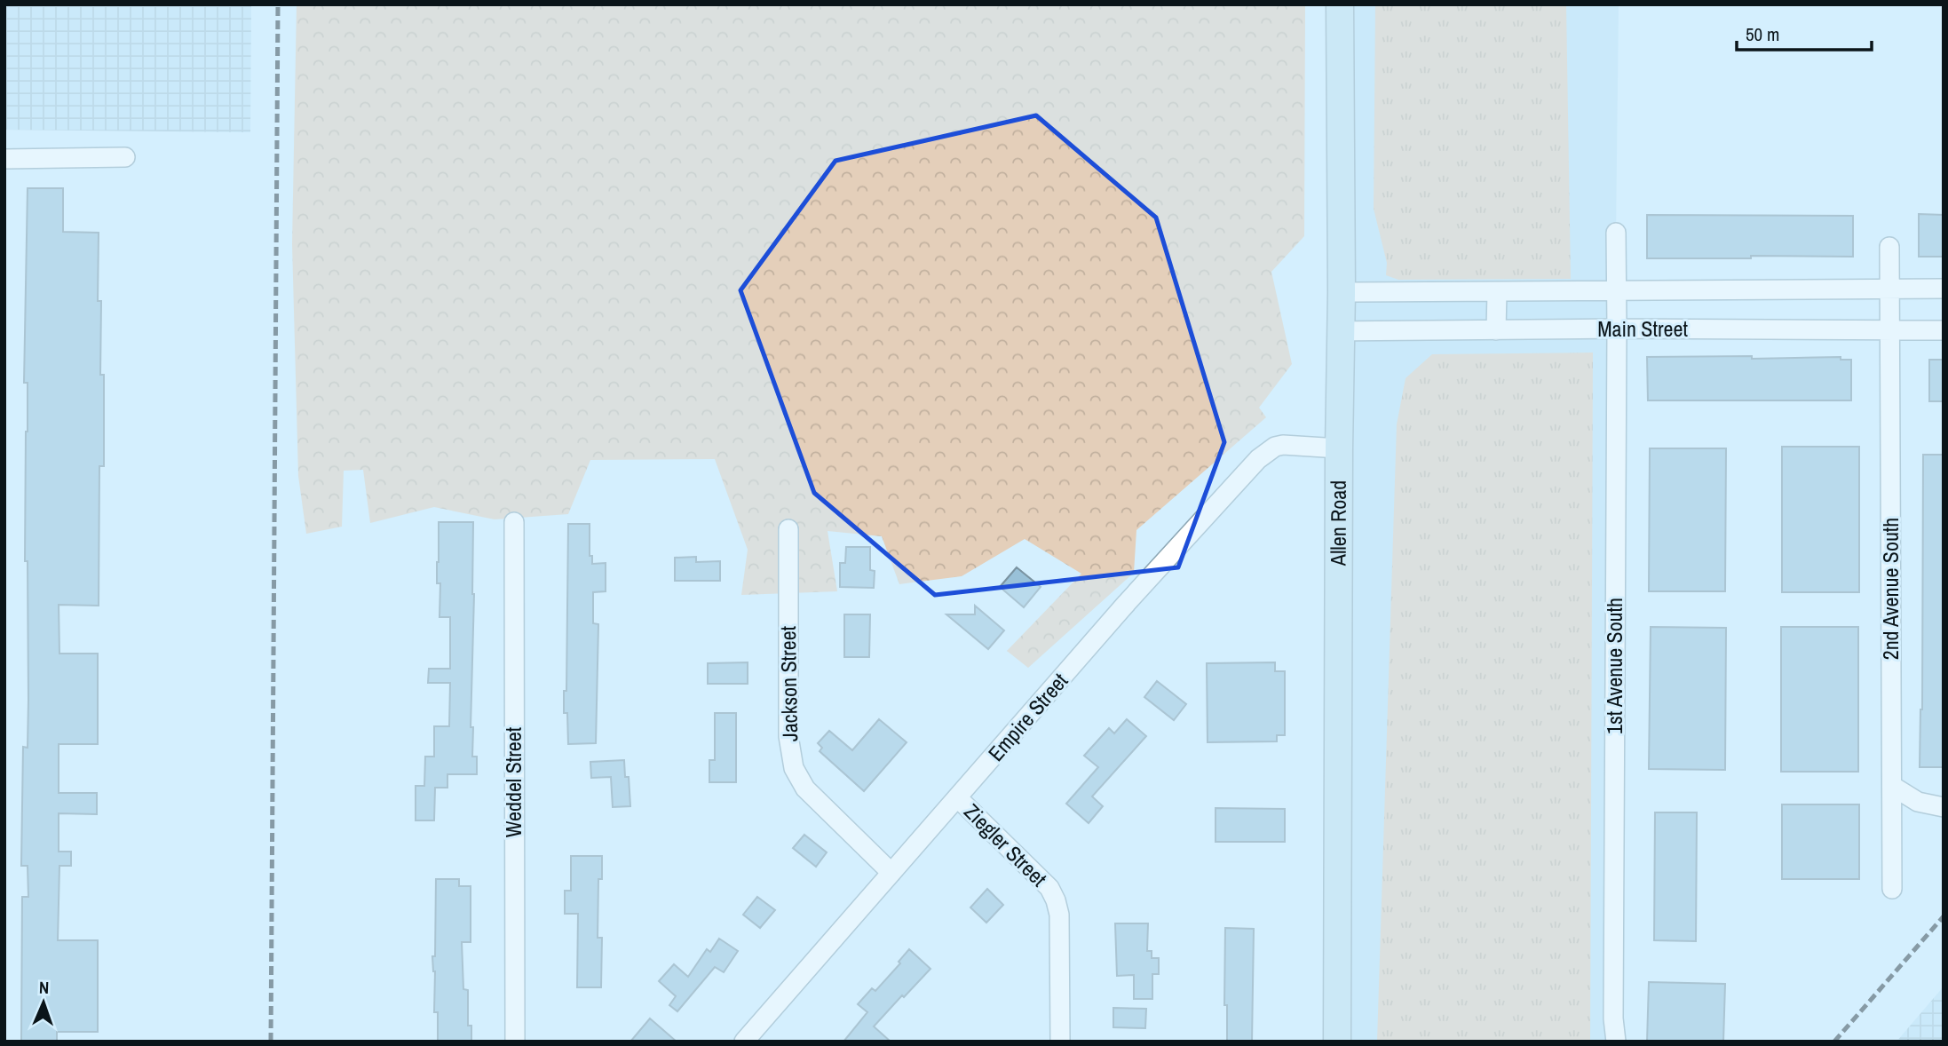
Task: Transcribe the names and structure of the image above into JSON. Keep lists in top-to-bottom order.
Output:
{
  "streets": {
    "main road": ["Allen Road"],
    "street": [
      "Main Street",
      "2nd Avenue South",
      "1st Avenue South",
      "Jackson Street",
      "Empire Street",
      "Weddel Street",
      "Ziegler Street"
    ]
  },
  "crossings": [
    ["Main Street", "Allen Road"],
    ["Main Street", "2nd Avenue South"],
    ["Main Street", "1st Avenue South"],
    ["Allen Road", "Empire Street"],
    ["Jackson Street", "Empire Street"],
    ["Empire Street", "Ziegler Street"]
  ],
  "scale_bar": "50 m",
  "north": "top"
}
